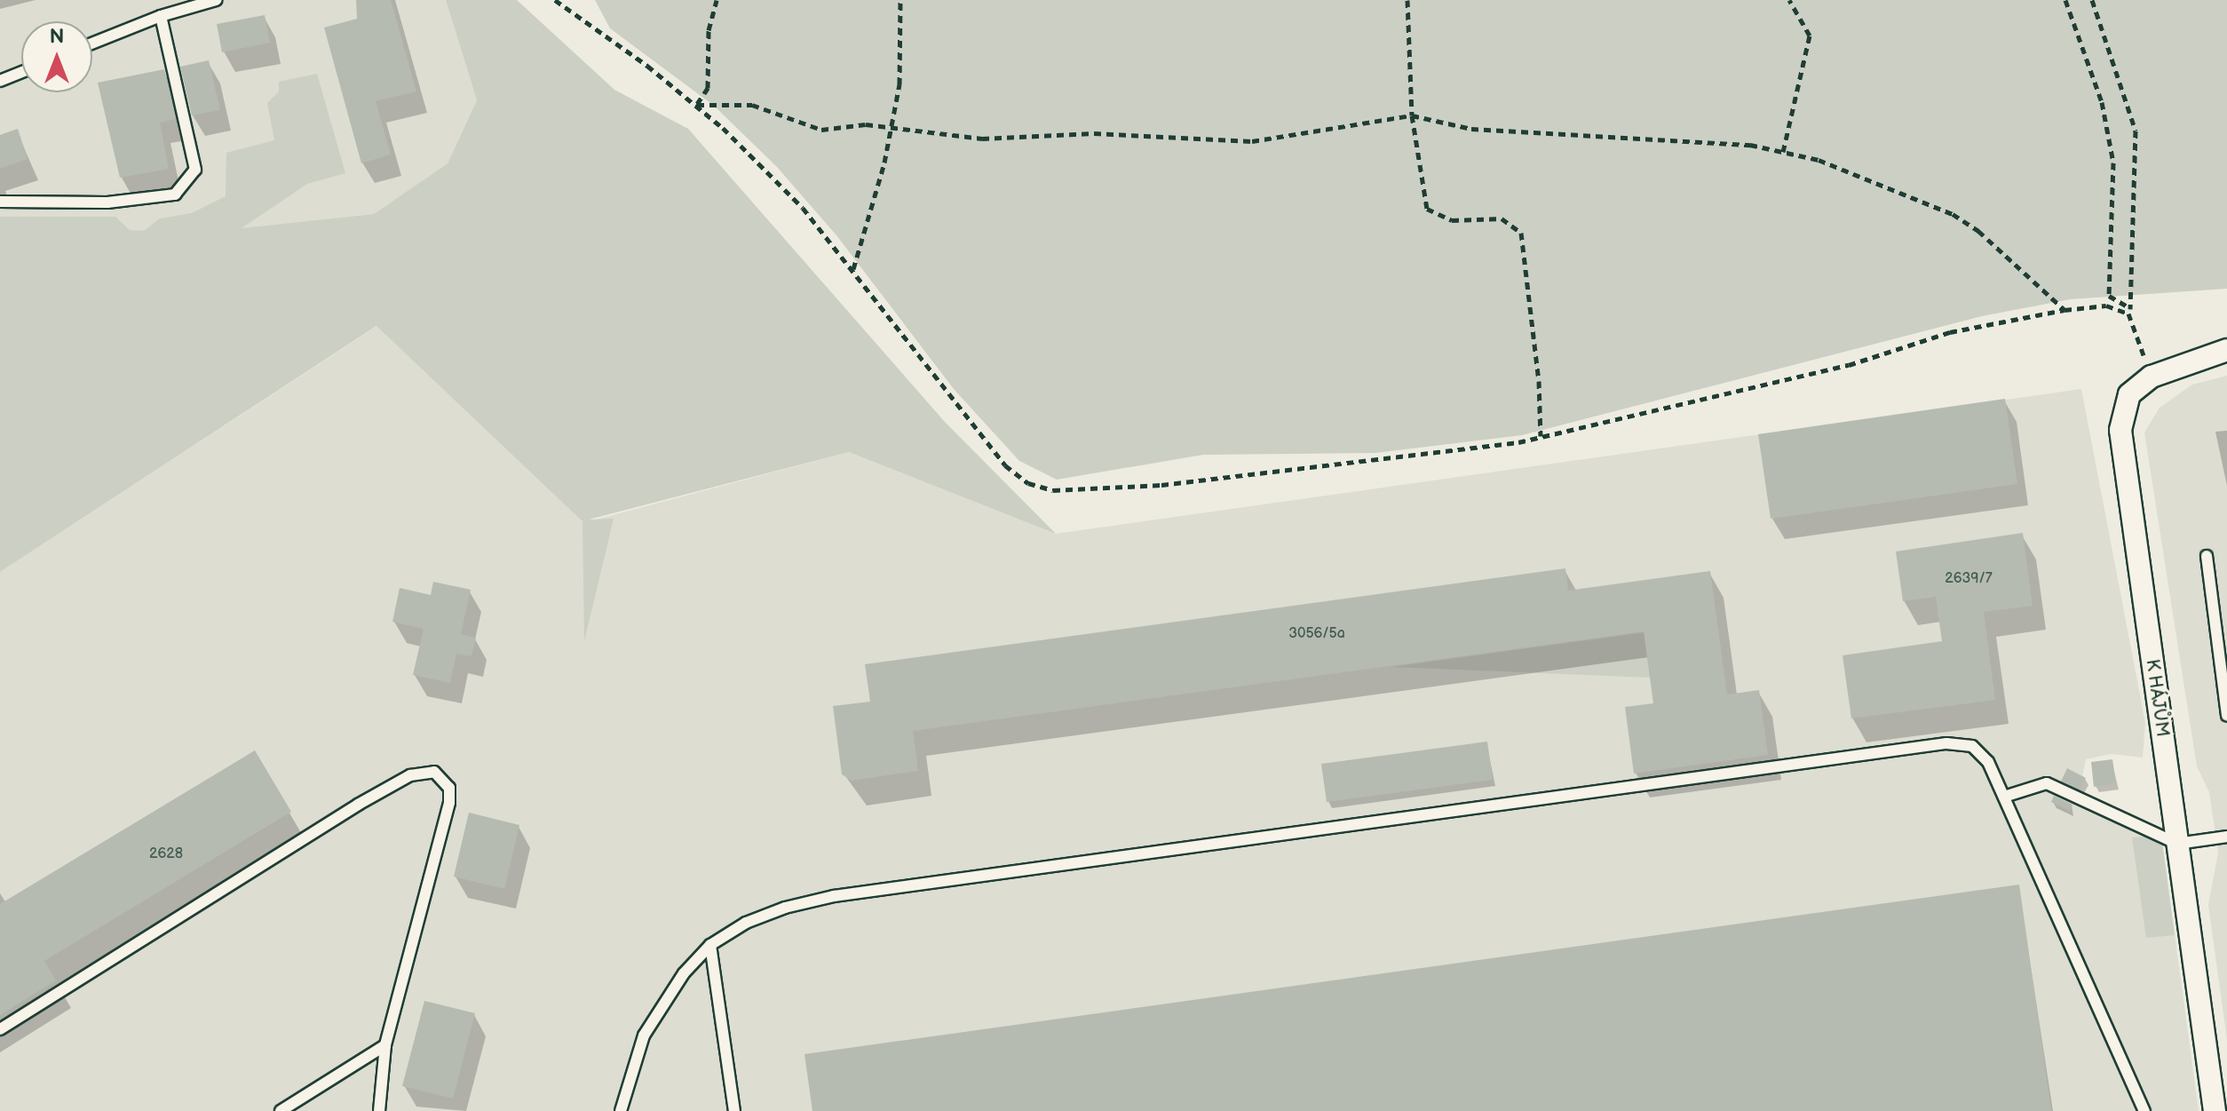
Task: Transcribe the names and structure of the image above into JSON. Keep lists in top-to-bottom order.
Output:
{
  "streets": {
    "street": ["K HÁJŮM"]
  },
  "house_numbers": ["2639/7", "3056/5a", "2628"],
  "north": "top"
}
